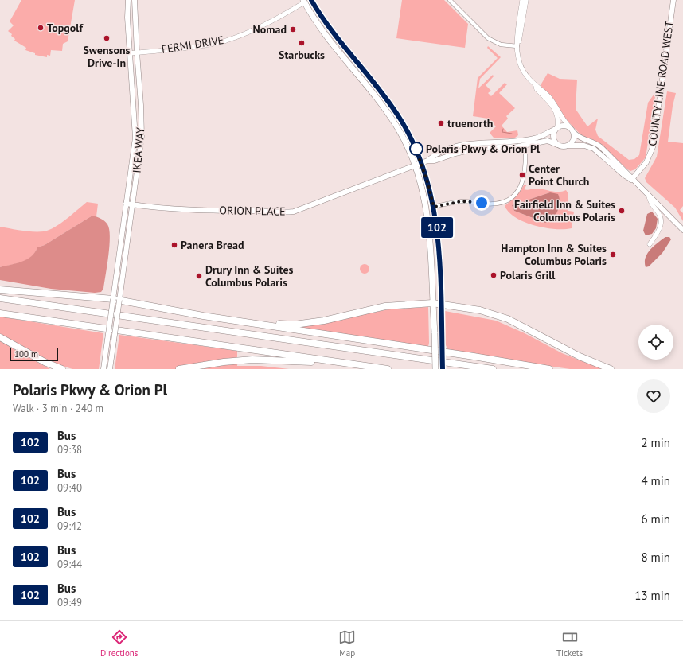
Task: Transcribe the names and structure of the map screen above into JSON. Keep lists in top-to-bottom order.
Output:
{
  "streets": {
    "main road": ["COUNTY LINE ROAD WEST", "IKEA WAY", "ORION PLACE"],
    "street": ["FERMI DRIVE"]
  },
  "crossings": [
    ["FERMI DRIVE", "IKEA WAY"],
    ["IKEA WAY", "ORION PLACE"]
  ],
  "places": [
    "Topgolf",
    "Nomad",
    "Swensons Drive-In",
    "Starbucks",
    "truenorth",
    "Polaris Pkwy & Orion Pl",
    "Center Point Church",
    "Fairfield Inn & Suites Columbus Polaris",
    "Panera Bread",
    "Hampton Inn & Suites Columbus Polaris",
    "Polaris Grill",
    "Drury Inn & Suites Columbus Polaris"
  ],
  "lines": ["bus line 102"],
  "scale_bar": "100 m",
  "page": {
    "on_map": "102",
    "scale": "100 m",
    "heading": ["Polaris Pkwy & Orion Pl", "Walk · 3 min · 240 m"],
    "list": [
      {
        "mark": "102",
        "name": "Bus",
        "note": "09:38",
        "value": "2 min"
      },
      {
        "mark": "102",
        "name": "Bus",
        "note": "09:40",
        "value": "4 min"
      },
      {
        "mark": "102",
        "name": "Bus",
        "note": "09:42",
        "value": "6 min"
      },
      {
        "mark": "102",
        "name": "Bus",
        "note": "09:44",
        "value": "8 min"
      },
      {
        "mark": "102",
        "name": "Bus",
        "note": "09:49",
        "value": "13 min"
      }
    ],
    "tabs": ["Directions", "Map", "Tickets"]
  }
}
